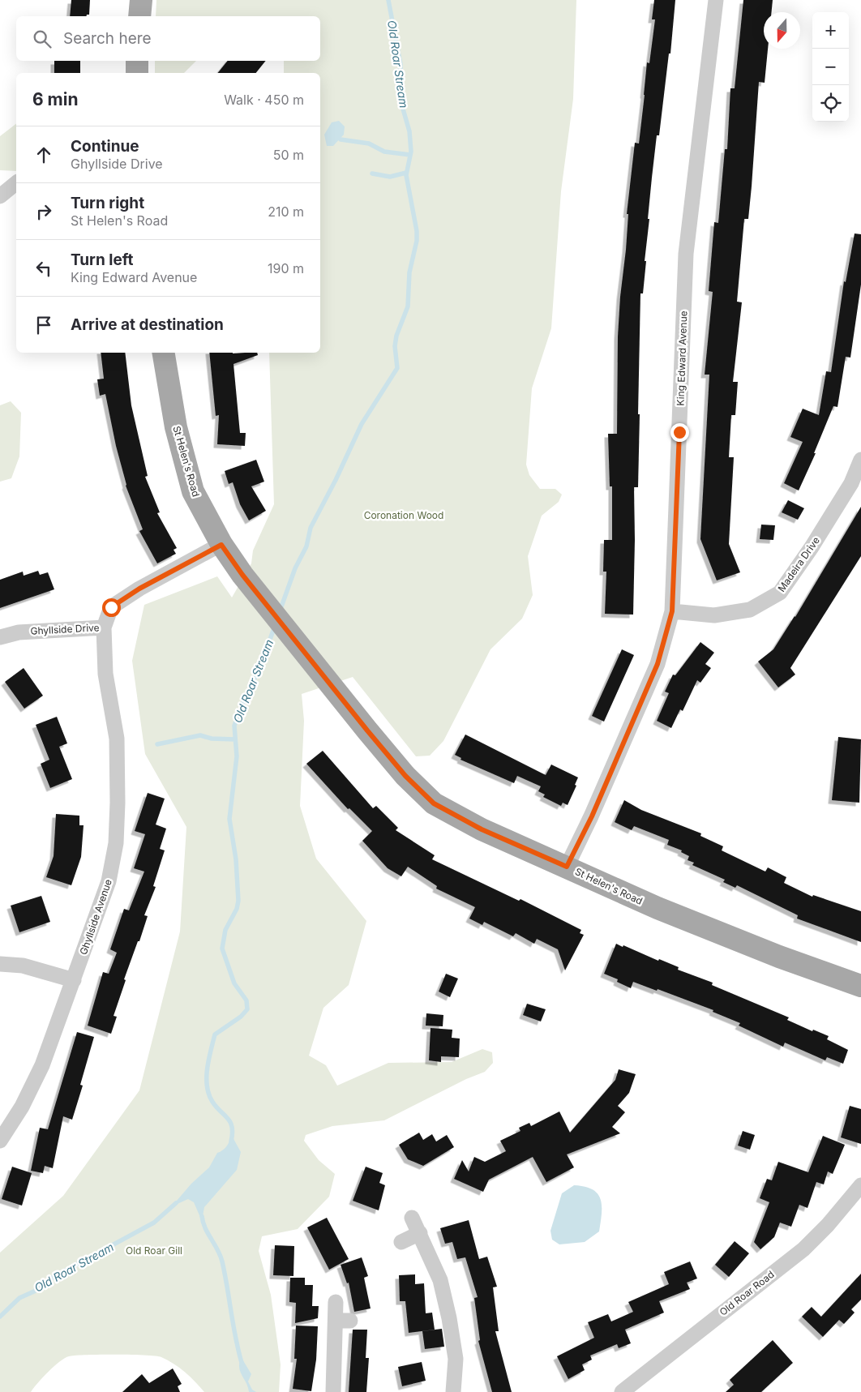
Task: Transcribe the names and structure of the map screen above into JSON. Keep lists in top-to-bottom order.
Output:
{
  "streets": {
    "main road": ["St Helen's Road"],
    "street": [
      "King Edward Avenue",
      "Madeira Drive",
      "Ghyllside Drive",
      "Ghyllside Avenue",
      "Old Roar Road"
    ]
  },
  "crossings": [
    ["King Edward Avenue", "St Helen's Road"],
    ["King Edward Avenue", "Madeira Drive"],
    ["St Helen's Road", "Ghyllside Drive"],
    ["Ghyllside Drive", "Ghyllside Avenue"]
  ],
  "water": ["Old Roar Stream"],
  "parks": ["Coronation Wood", "Old Roar Gill"],
  "north": "bottom",
  "page": {
    "map_buttons": ["+", "−"],
    "search": "Search here",
    "heading": ["6 min", "Walk · 450 m"],
    "list": [
      ["Continue", "Ghyllside Drive", "50 m"],
      ["Turn right", "St Helen's Road", "210 m"],
      ["Turn left", "King Edward Avenue", "190 m"],
      "Arrive at destination"
    ]
  }
}
